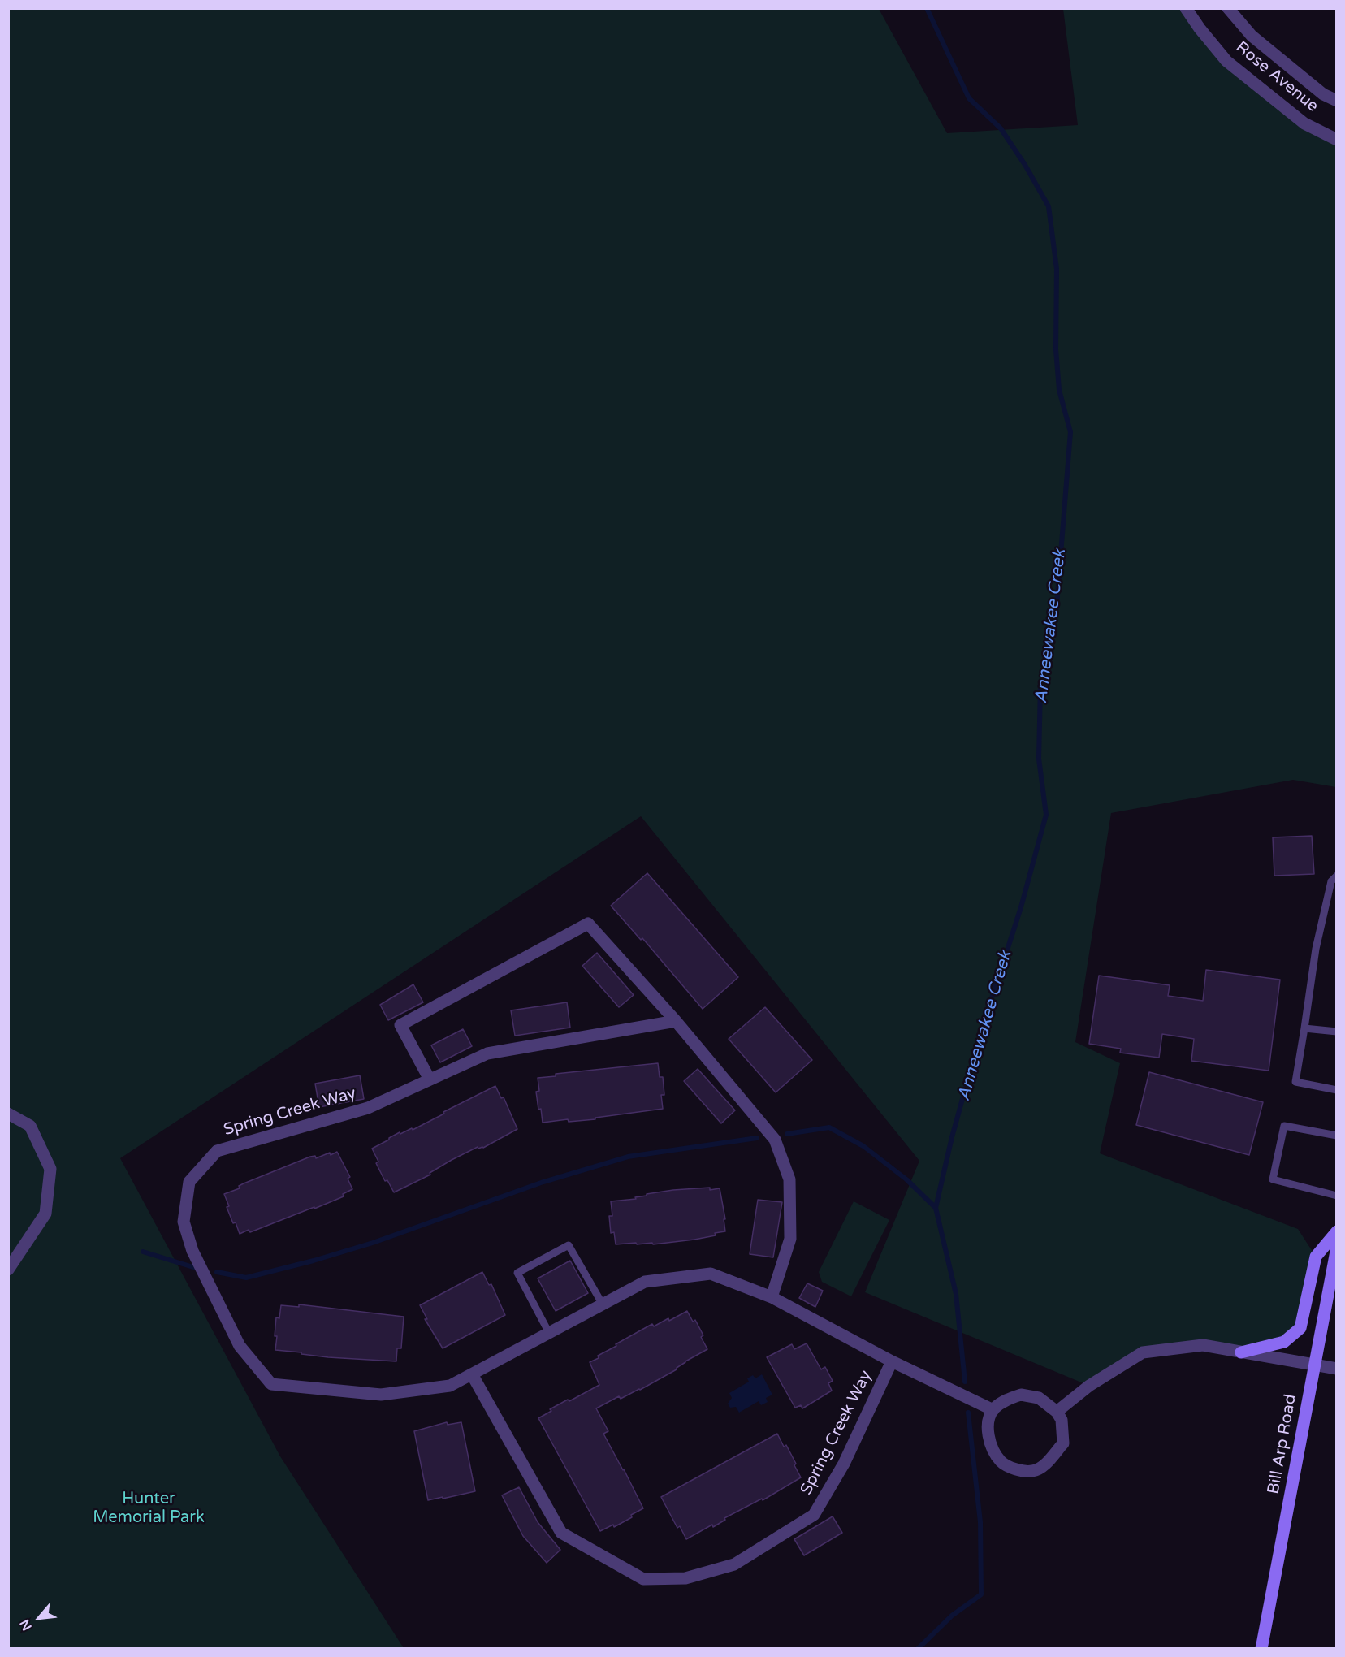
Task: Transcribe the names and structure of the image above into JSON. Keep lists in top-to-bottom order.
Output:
{
  "streets": {
    "main road": ["Bill Arp Road"],
    "street": ["Rose Avenue", "Spring Creek Way"]
  },
  "water": ["Anneewakee Creek"],
  "parks": ["Hunter Memorial Park"],
  "north": "bottom left"
}
